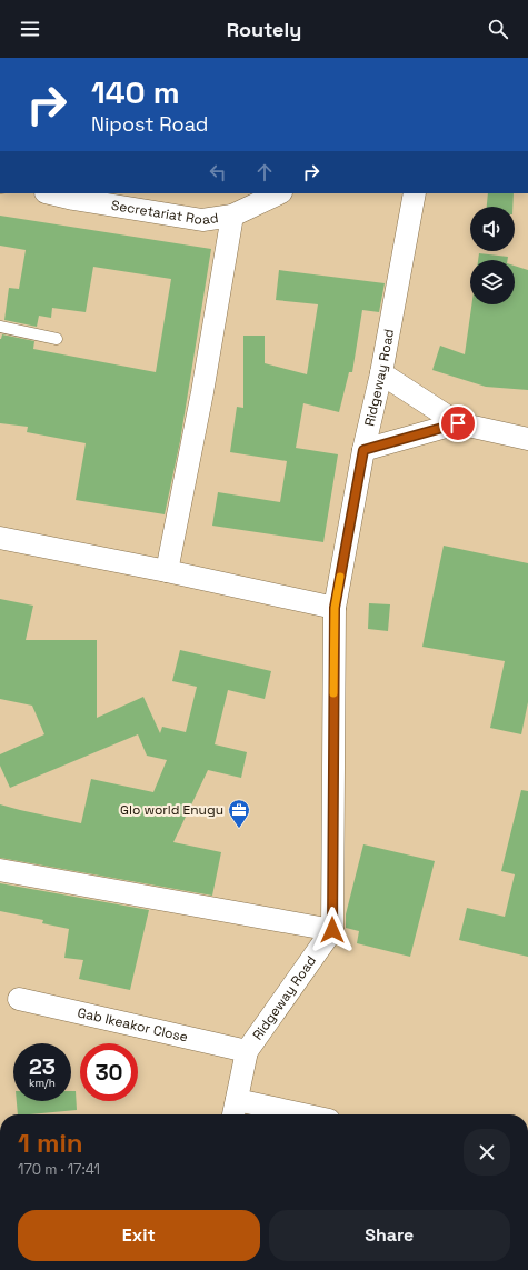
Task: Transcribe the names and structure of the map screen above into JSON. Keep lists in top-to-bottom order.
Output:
{
  "streets": {
    "street": ["Secretariat Road", "Ridgeway Road", "Gab Ikeakor Close"]
  },
  "crossings": [
    ["Ridgeway Road", "Gab Ikeakor Close"]
  ],
  "places": {
    "office": ["Glo world Enugu"]
  },
  "page": {
    "header": "Routely",
    "turn": ["140 m", "Nipost Road"],
    "speed": "23 km/h",
    "limit": "30",
    "heading": ["1 min", "170 m · 17:41"],
    "buttons": ["Exit", "Share"]
  }
}
